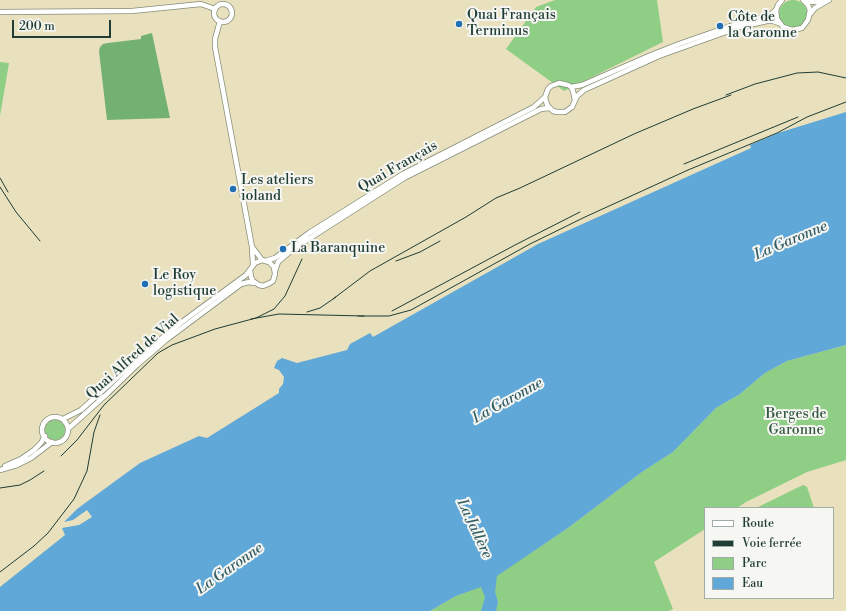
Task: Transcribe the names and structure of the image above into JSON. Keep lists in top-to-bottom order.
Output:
{
  "streets": {
    "main road": ["Quai Français", "Quai Alfred de Vial"]
  },
  "crossings": [
    ["Quai Français", "Quai Alfred de Vial"]
  ],
  "water": ["La Garonne", "La Jallère"],
  "parks": ["Berges de Garonne"],
  "places": [
    "Quai Français Terminus",
    "Côte de la Garonne",
    "Les ateliers ioland",
    "La Baranquine",
    "Le Roy logistique"
  ],
  "legend": [
    "Route",
    "Voie ferrée",
    "Parc",
    "Eau"
  ],
  "scale_bar": "200 m"
}
